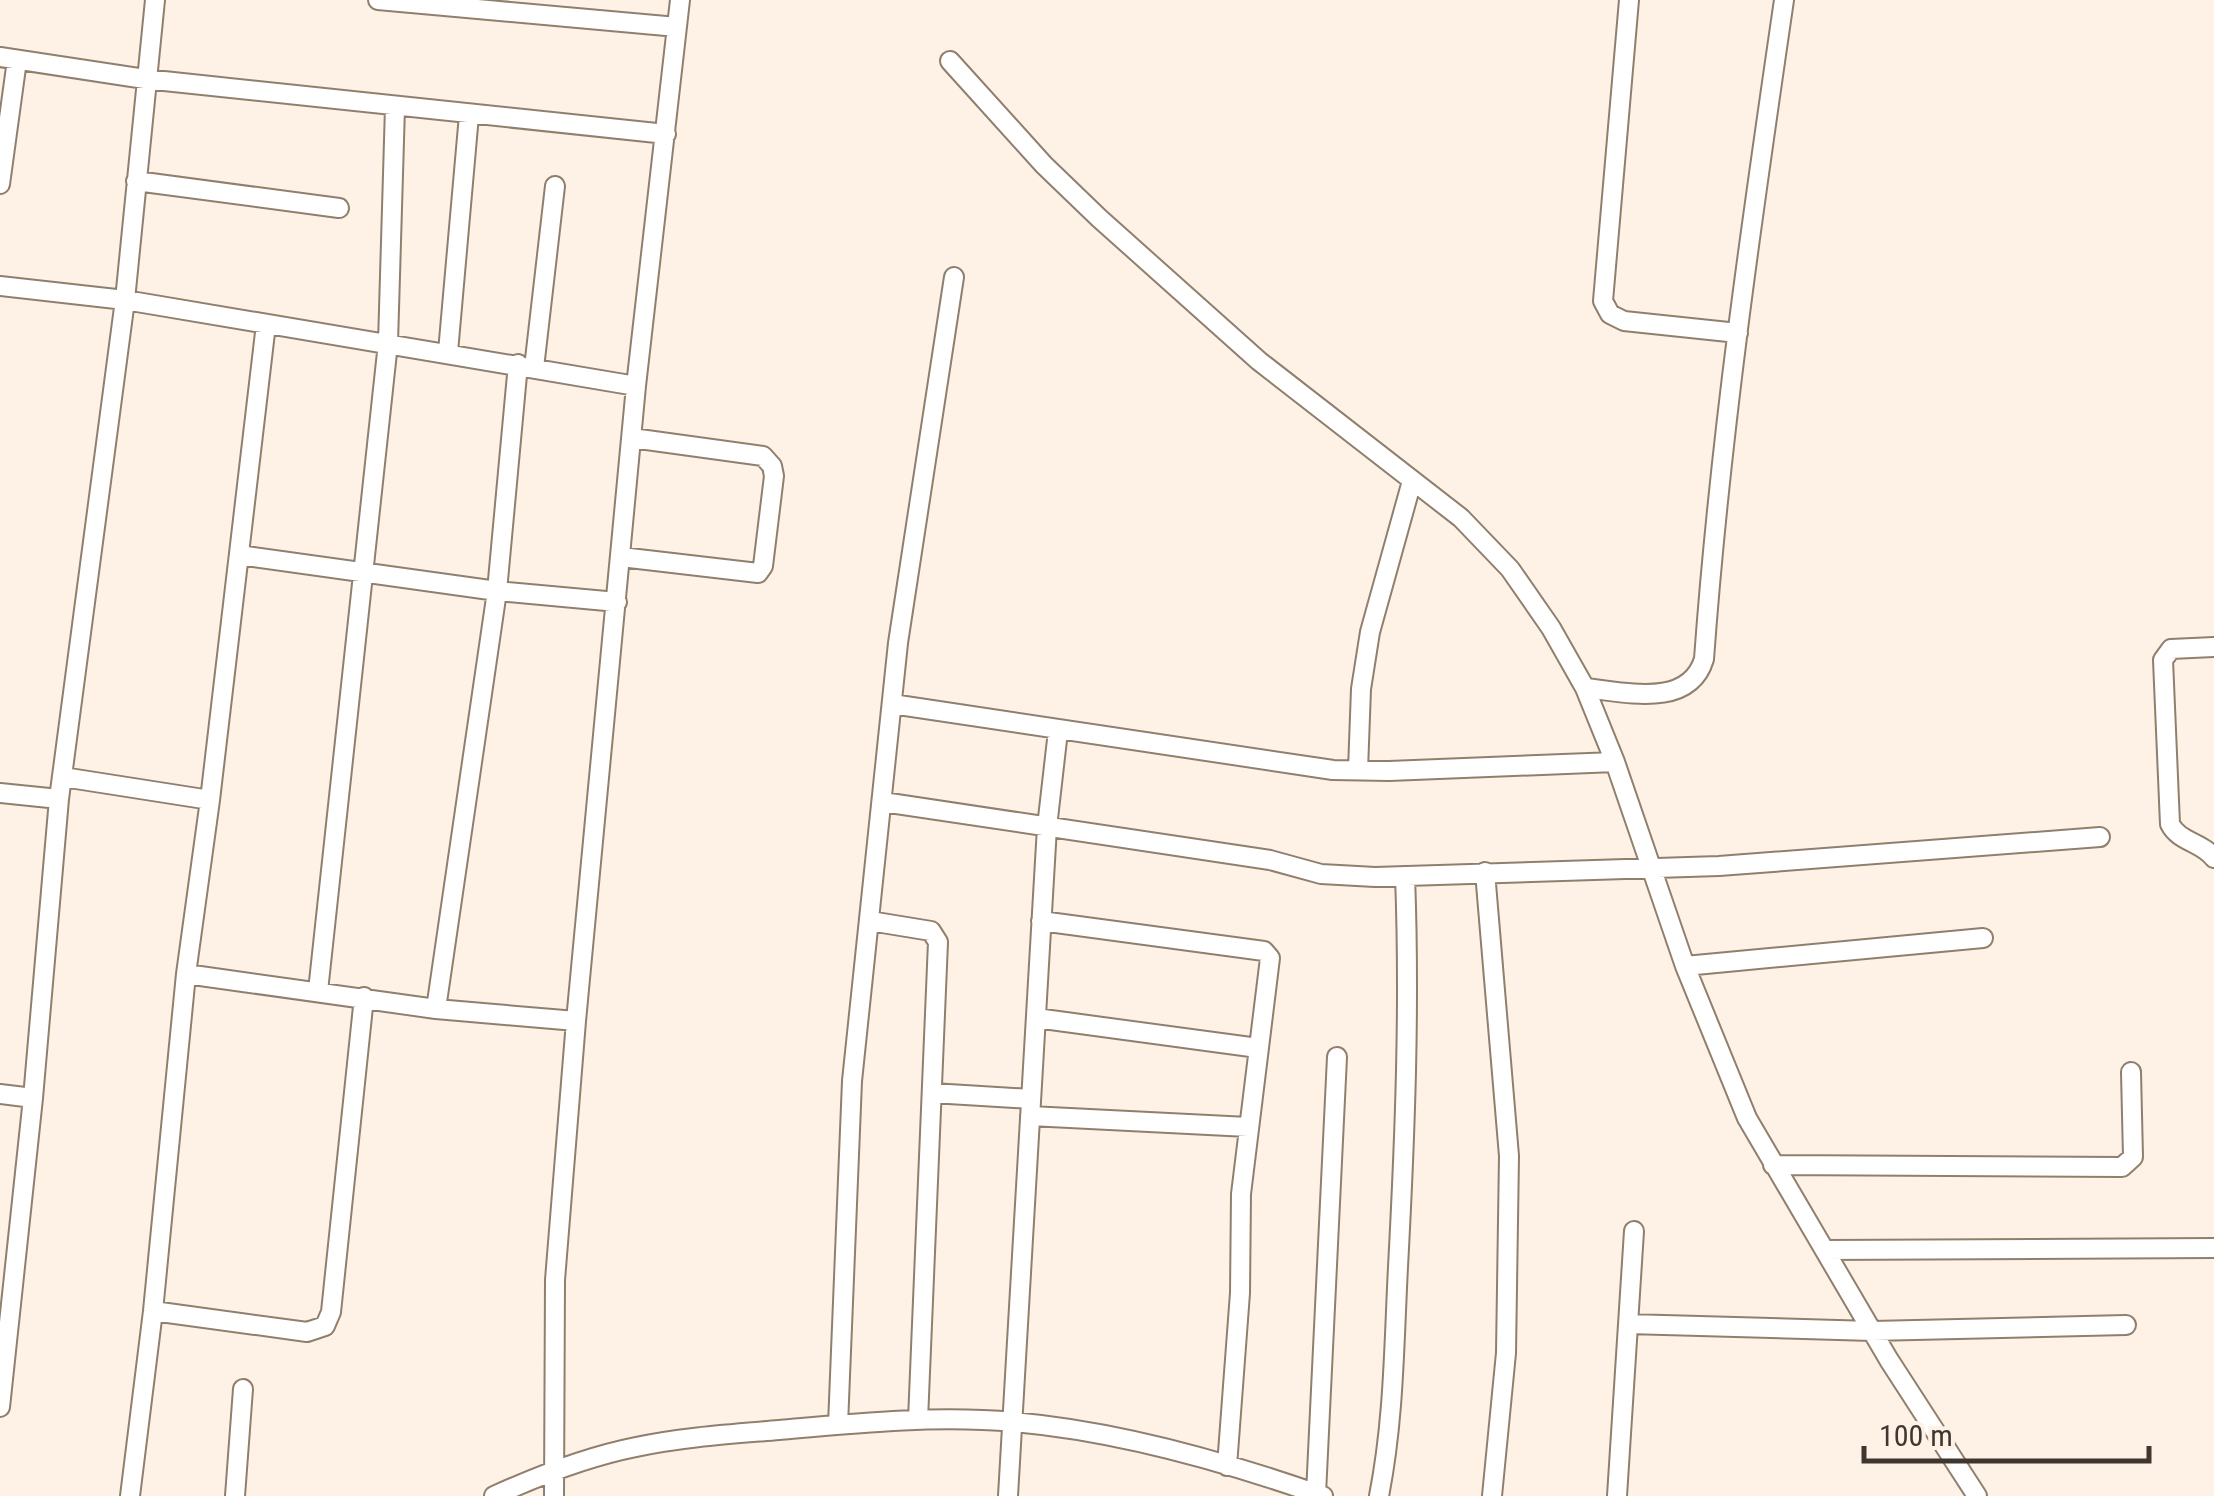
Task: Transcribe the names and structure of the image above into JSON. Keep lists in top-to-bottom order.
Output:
{
  "scale_bar": "100 m"
}
